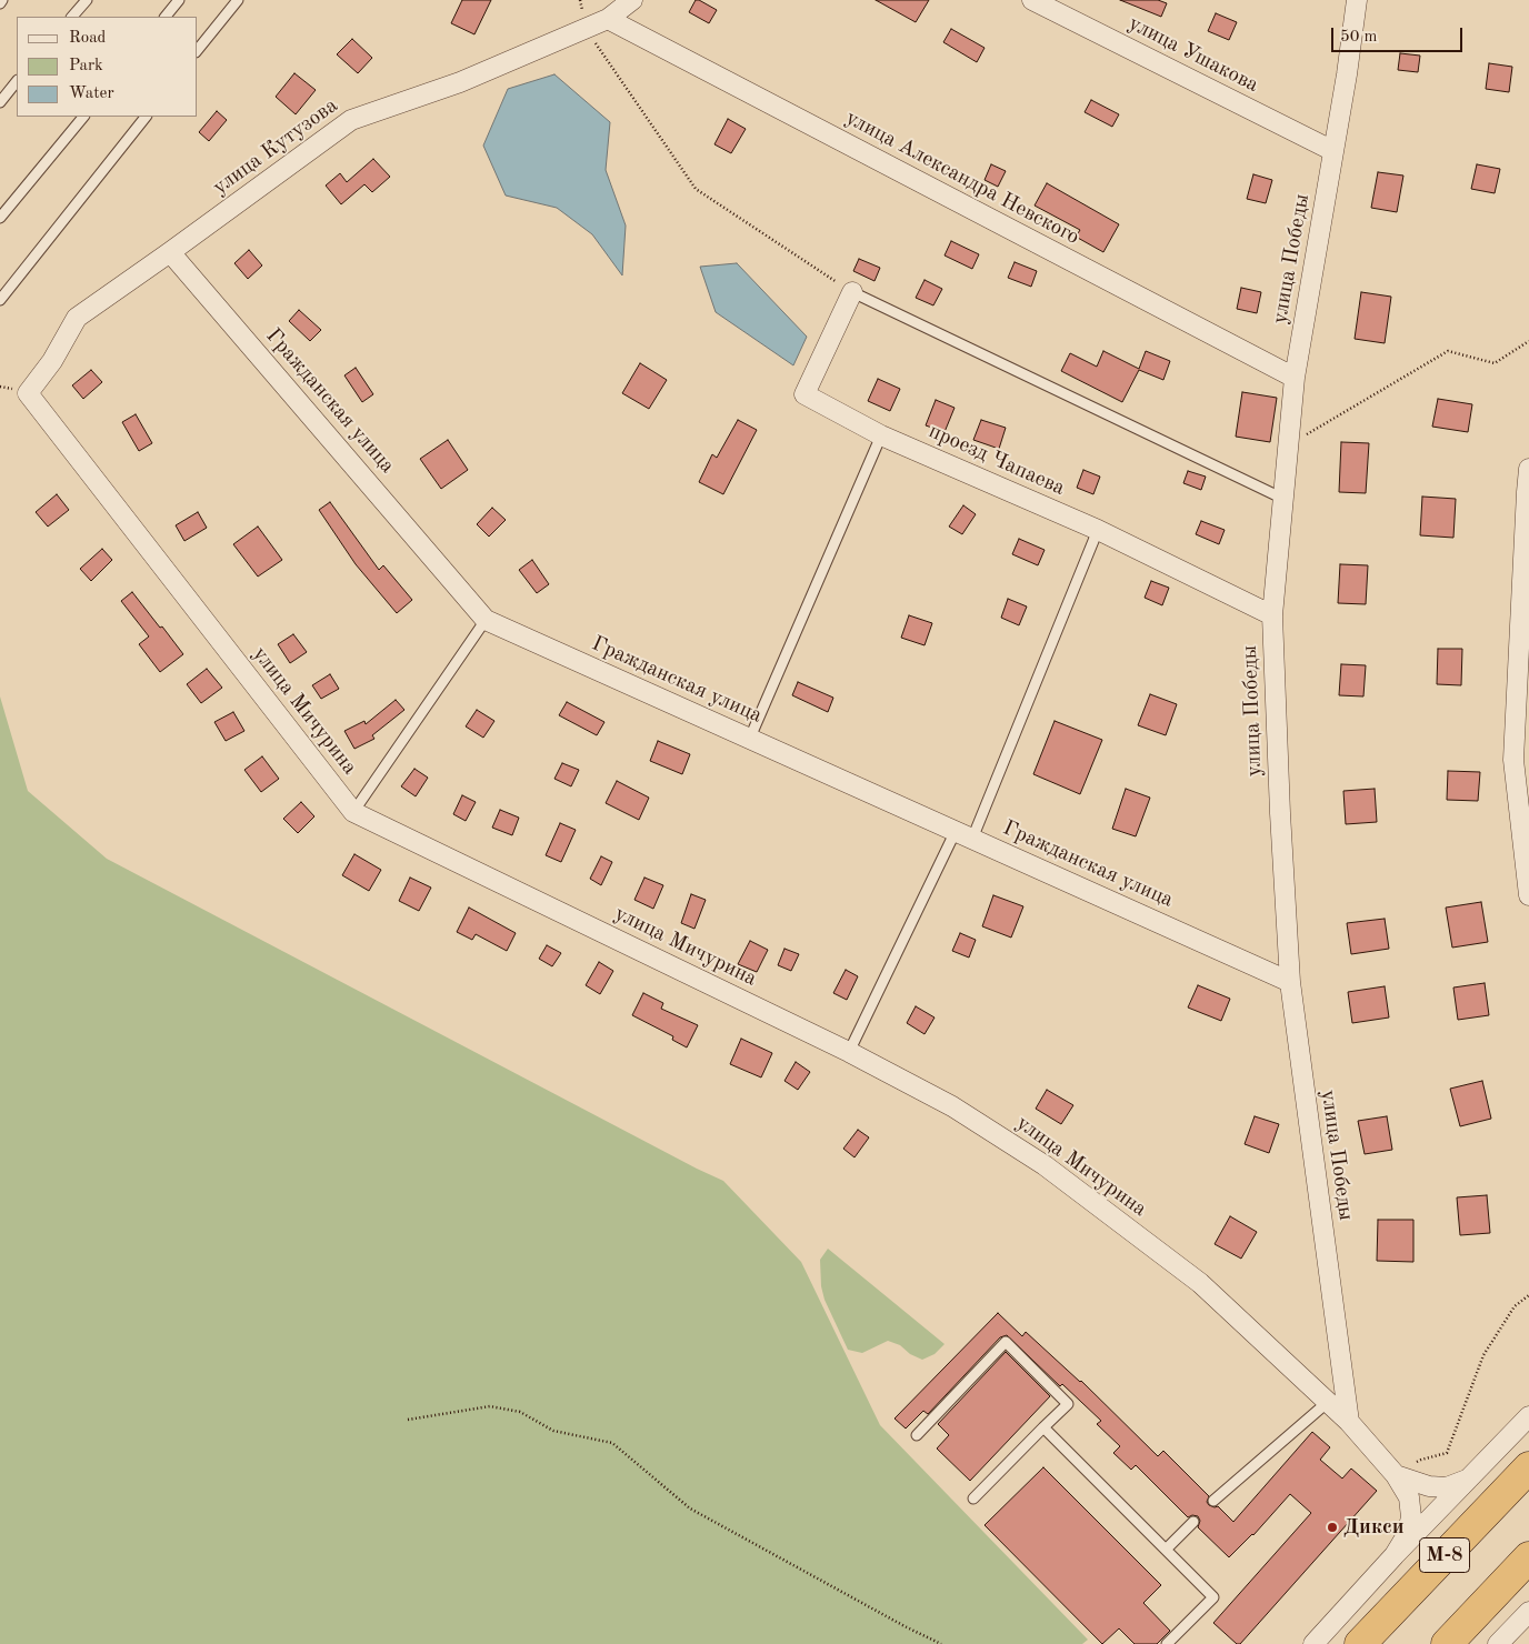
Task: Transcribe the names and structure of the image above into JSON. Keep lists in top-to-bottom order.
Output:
{
  "streets": {
    "highway": ["М-8"],
    "street": [
      "улица Ушакова",
      "улица Кутузова",
      "улица Александра Невского",
      "улица Победы",
      "Гражданская улица",
      "проезд Чапаева",
      "улица Мичурина"
    ]
  },
  "crossings": [
    ["улица Ушакова", "улица Победы"],
    ["улица Кутузова", "улица Александра Невского"],
    ["улица Кутузова", "Гражданская улица"],
    ["улица Кутузова", "улица Мичурина"],
    ["улица Александра Невского", "улица Победы"],
    ["улица Победы", "Гражданская улица"],
    ["улица Победы", "проезд Чапаева"],
    ["улица Победы", "улица Мичурина"]
  ],
  "places": ["Дикси"],
  "legend": ["Road", "Park", "Water"],
  "scale_bar": "50 m"
}
